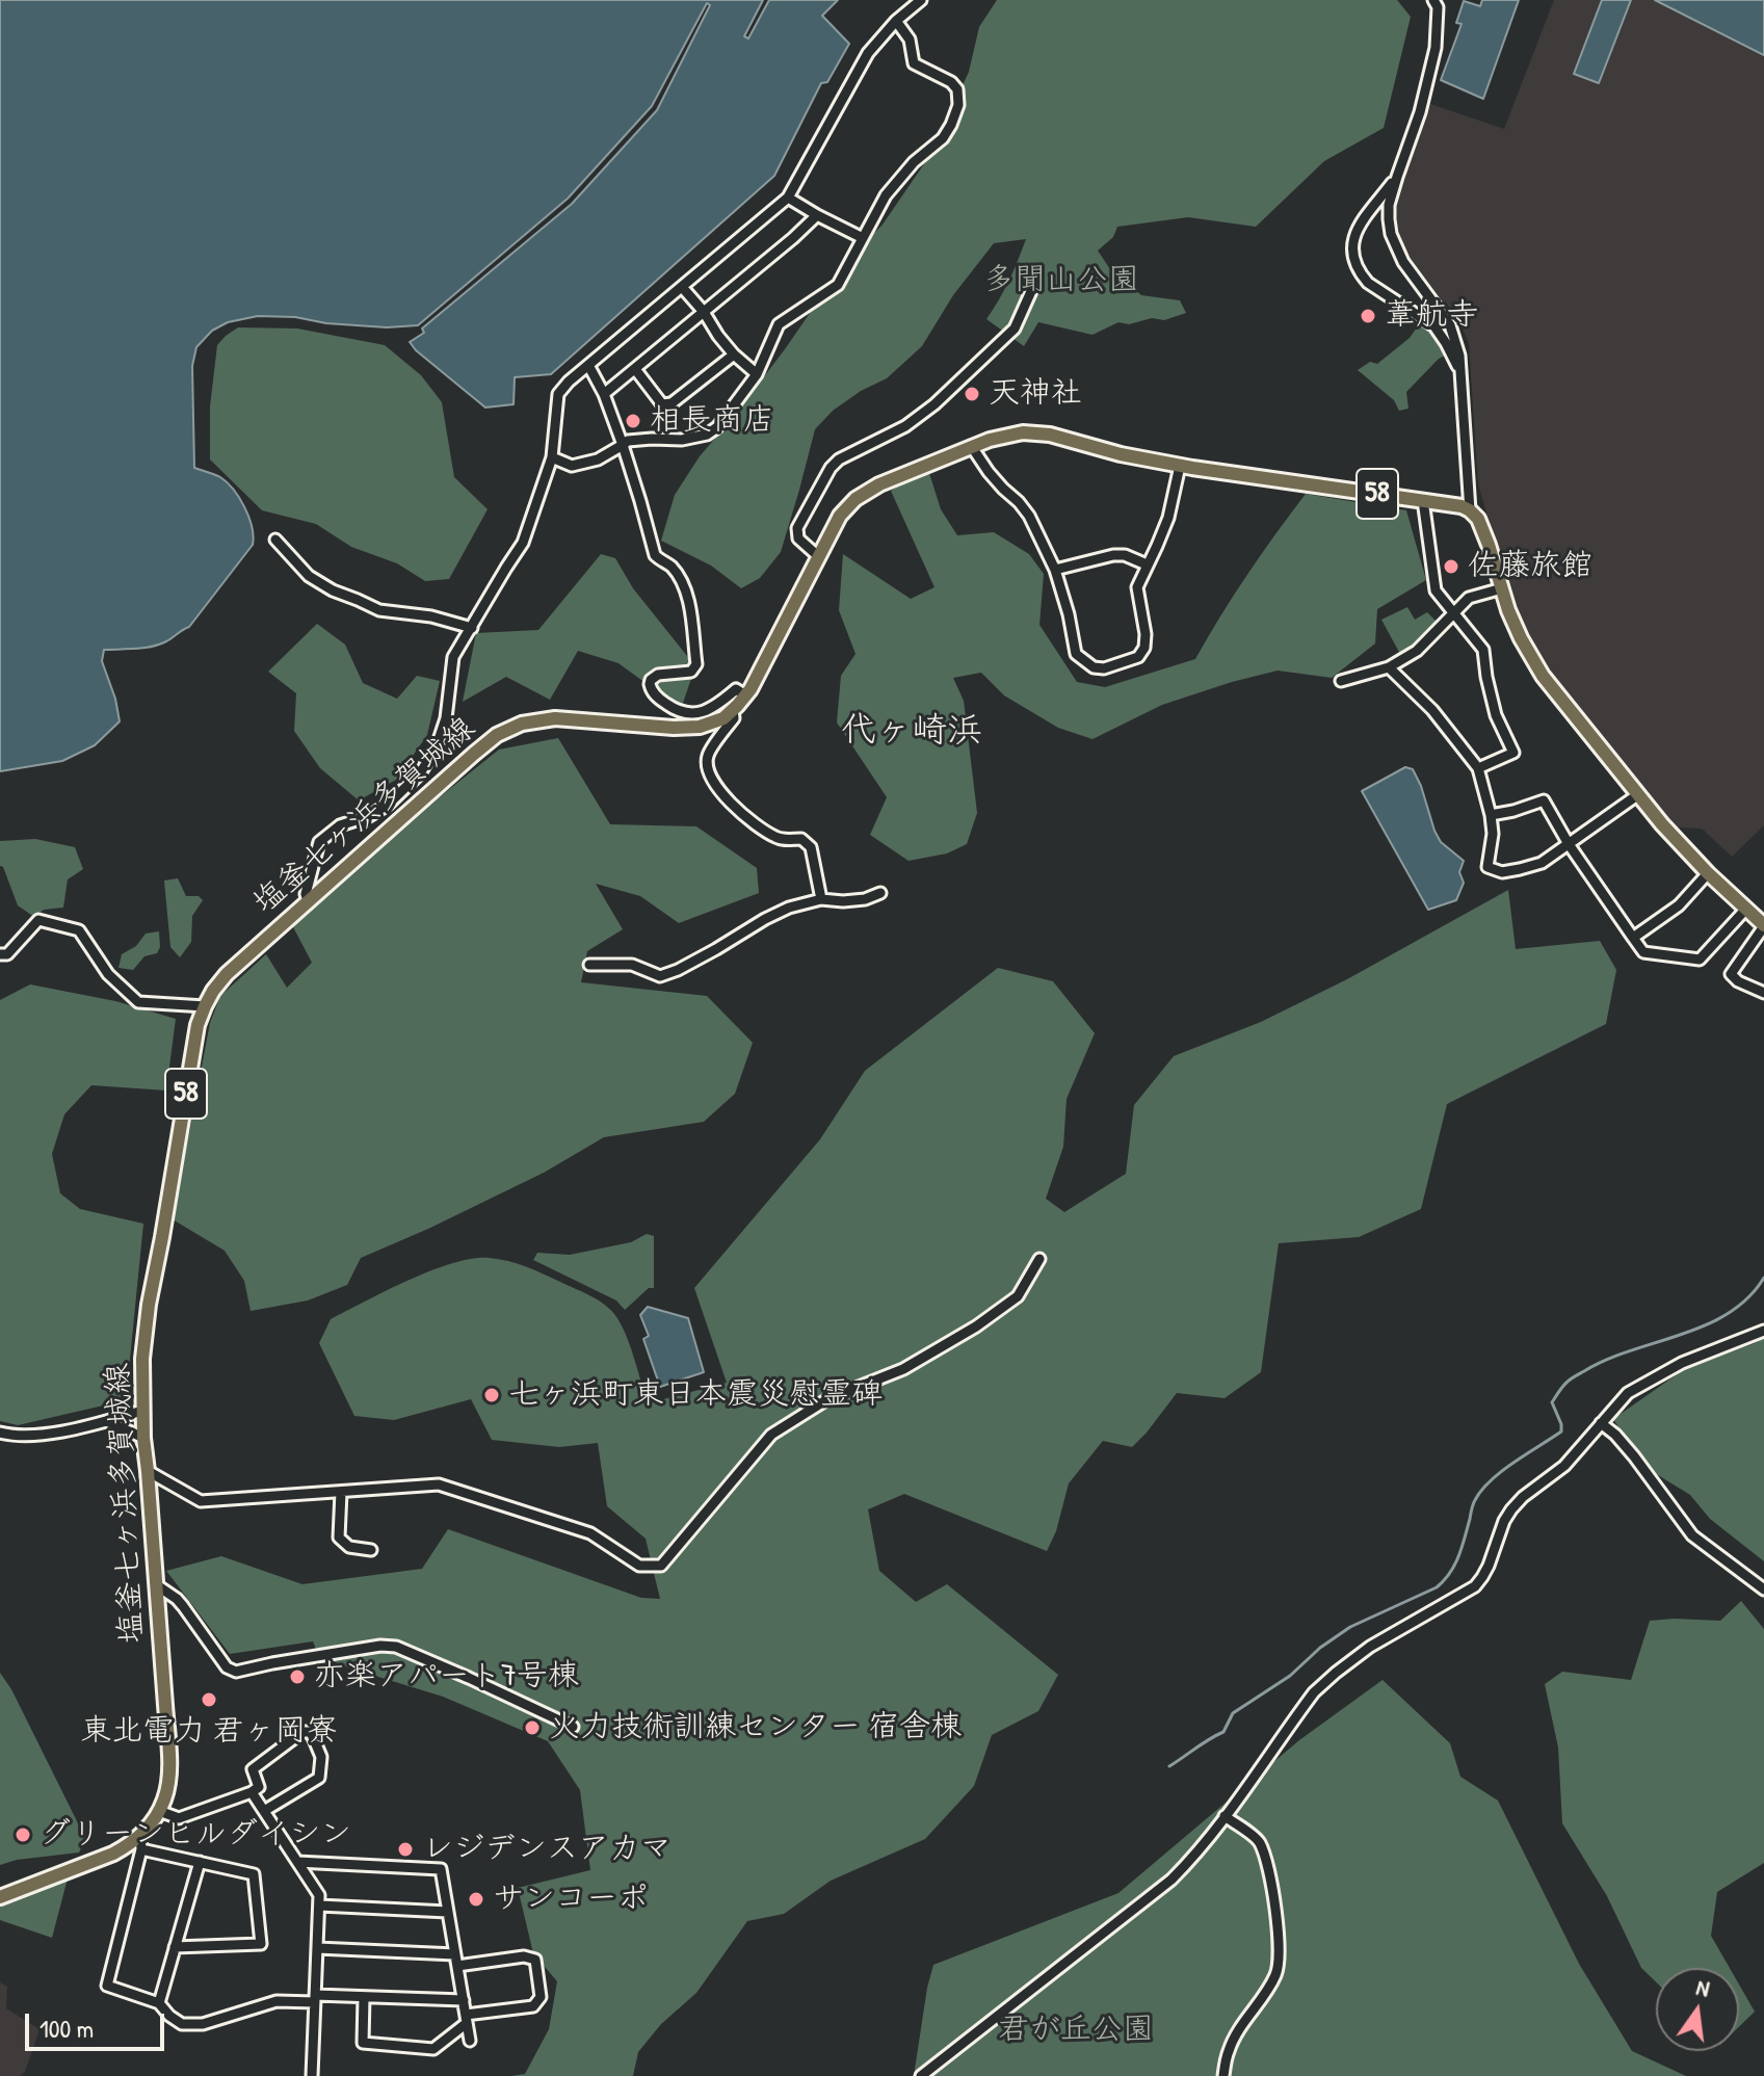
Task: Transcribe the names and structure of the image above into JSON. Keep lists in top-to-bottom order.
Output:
{
  "streets": {
    "main road": ["58", "塩釜七ヶ浜多賀城線"]
  },
  "districts": ["代ヶ崎浜"],
  "parks": ["多聞山公園", "君が丘公園"],
  "places": [
    "葦航寺",
    "天神社",
    "相長商店",
    "佐藤旅館",
    "七ヶ浜町東日本震災慰霊碑",
    "亦楽アパート7号棟",
    "東北電力 君ヶ岡寮",
    "火力技術訓練センター 宿舎棟",
    "グリーンヒルダイシン",
    "レジデンスアカマ",
    "サンコーポ"
  ],
  "scale_bar": "100 m",
  "north": "top"
}
